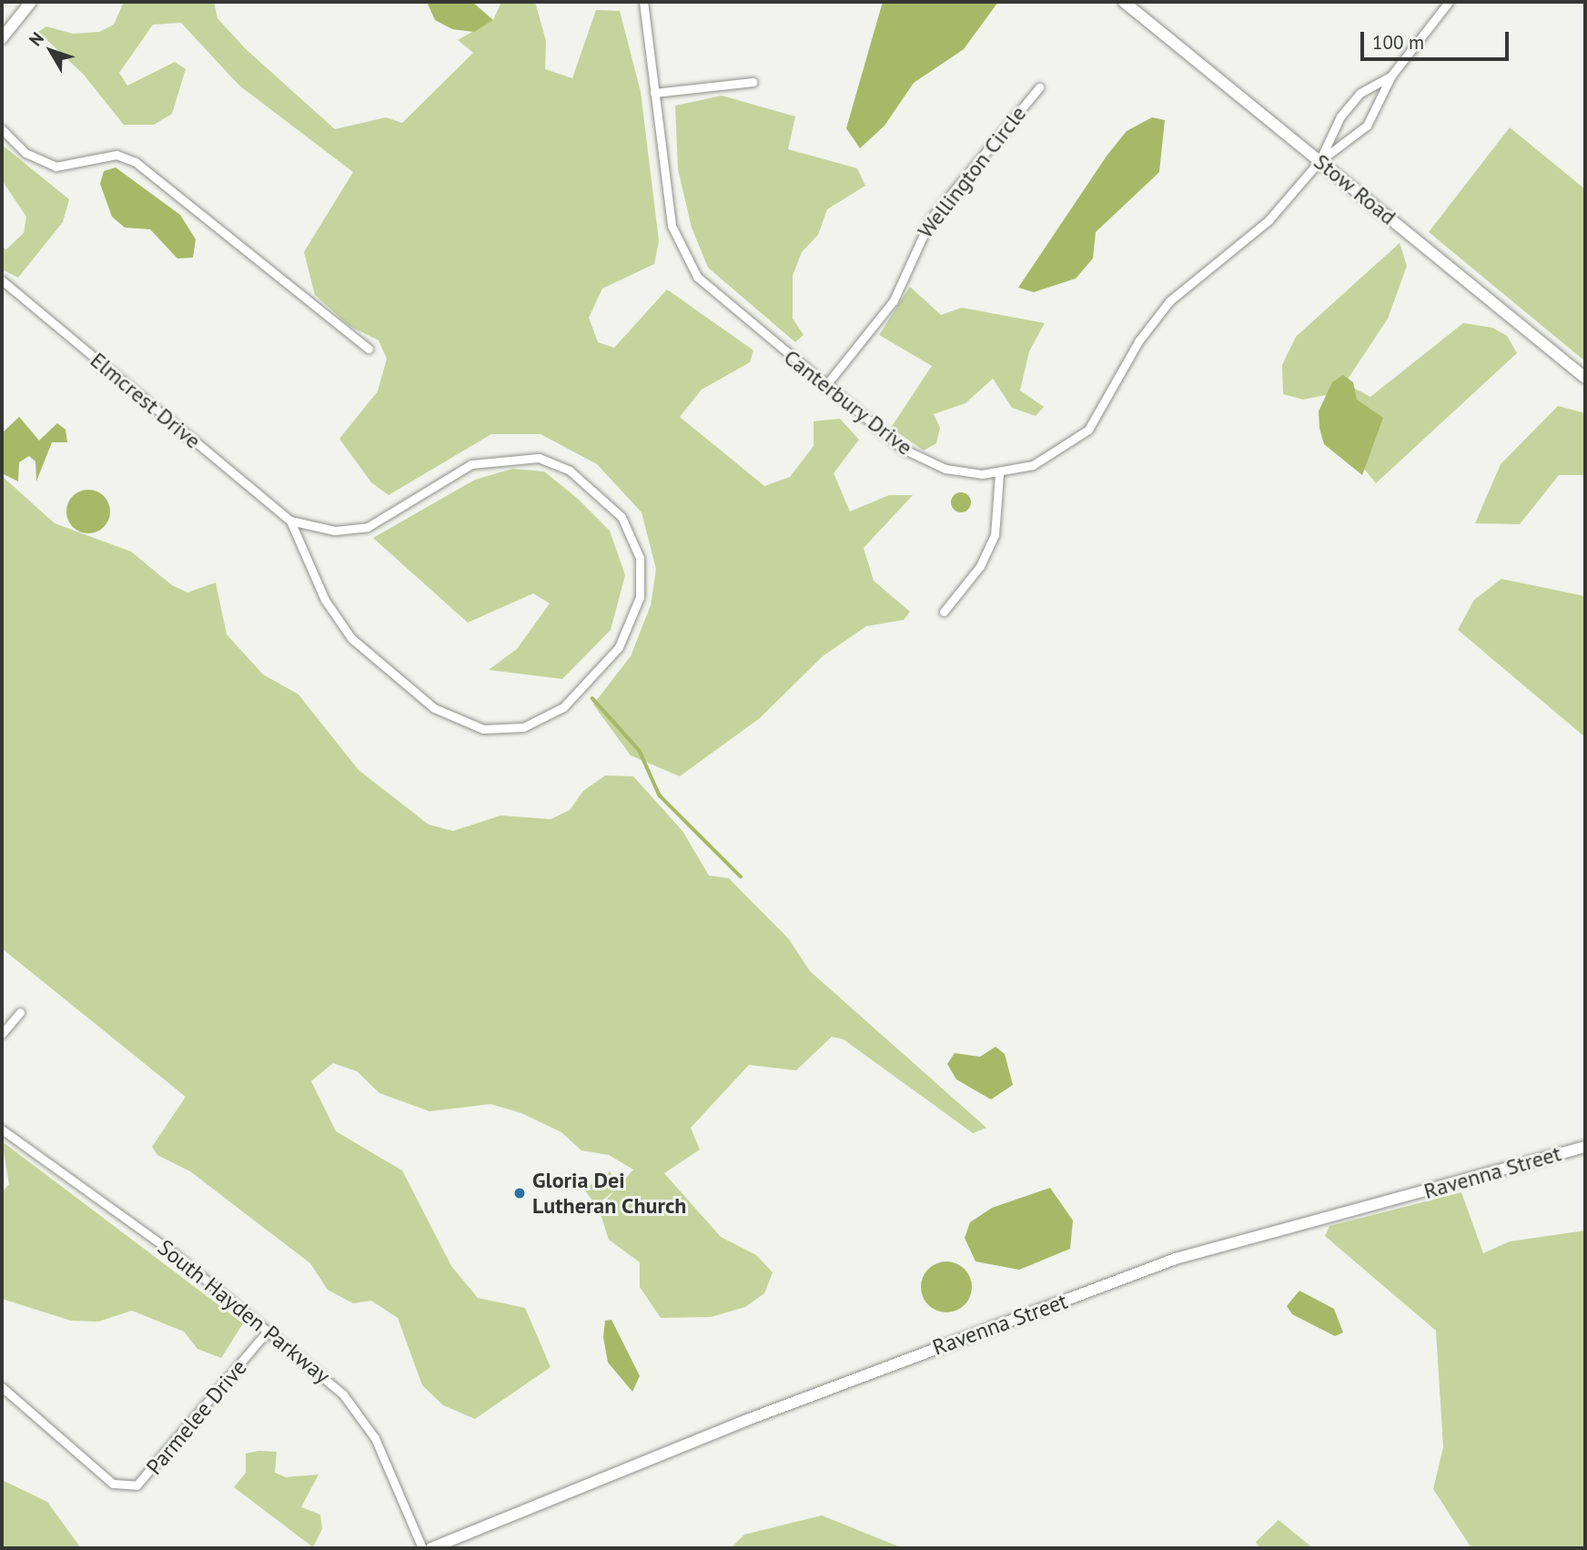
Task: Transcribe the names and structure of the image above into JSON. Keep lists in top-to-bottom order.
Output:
{
  "streets": {
    "street": [
      "Wellington Circle",
      "Stow Road",
      "Elmcrest Drive",
      "Canterbury Drive",
      "Ravenna Street",
      "South Hayden Parkway",
      "Parmelee Drive"
    ]
  },
  "crossings": [
    ["Wellington Circle", "Canterbury Drive"],
    ["Stow Road", "Canterbury Drive"],
    ["South Hayden Parkway", "Parmelee Drive"]
  ],
  "places": ["Gloria Dei Lutheran Church"],
  "scale_bar": "100 m",
  "north": "top left"
}
